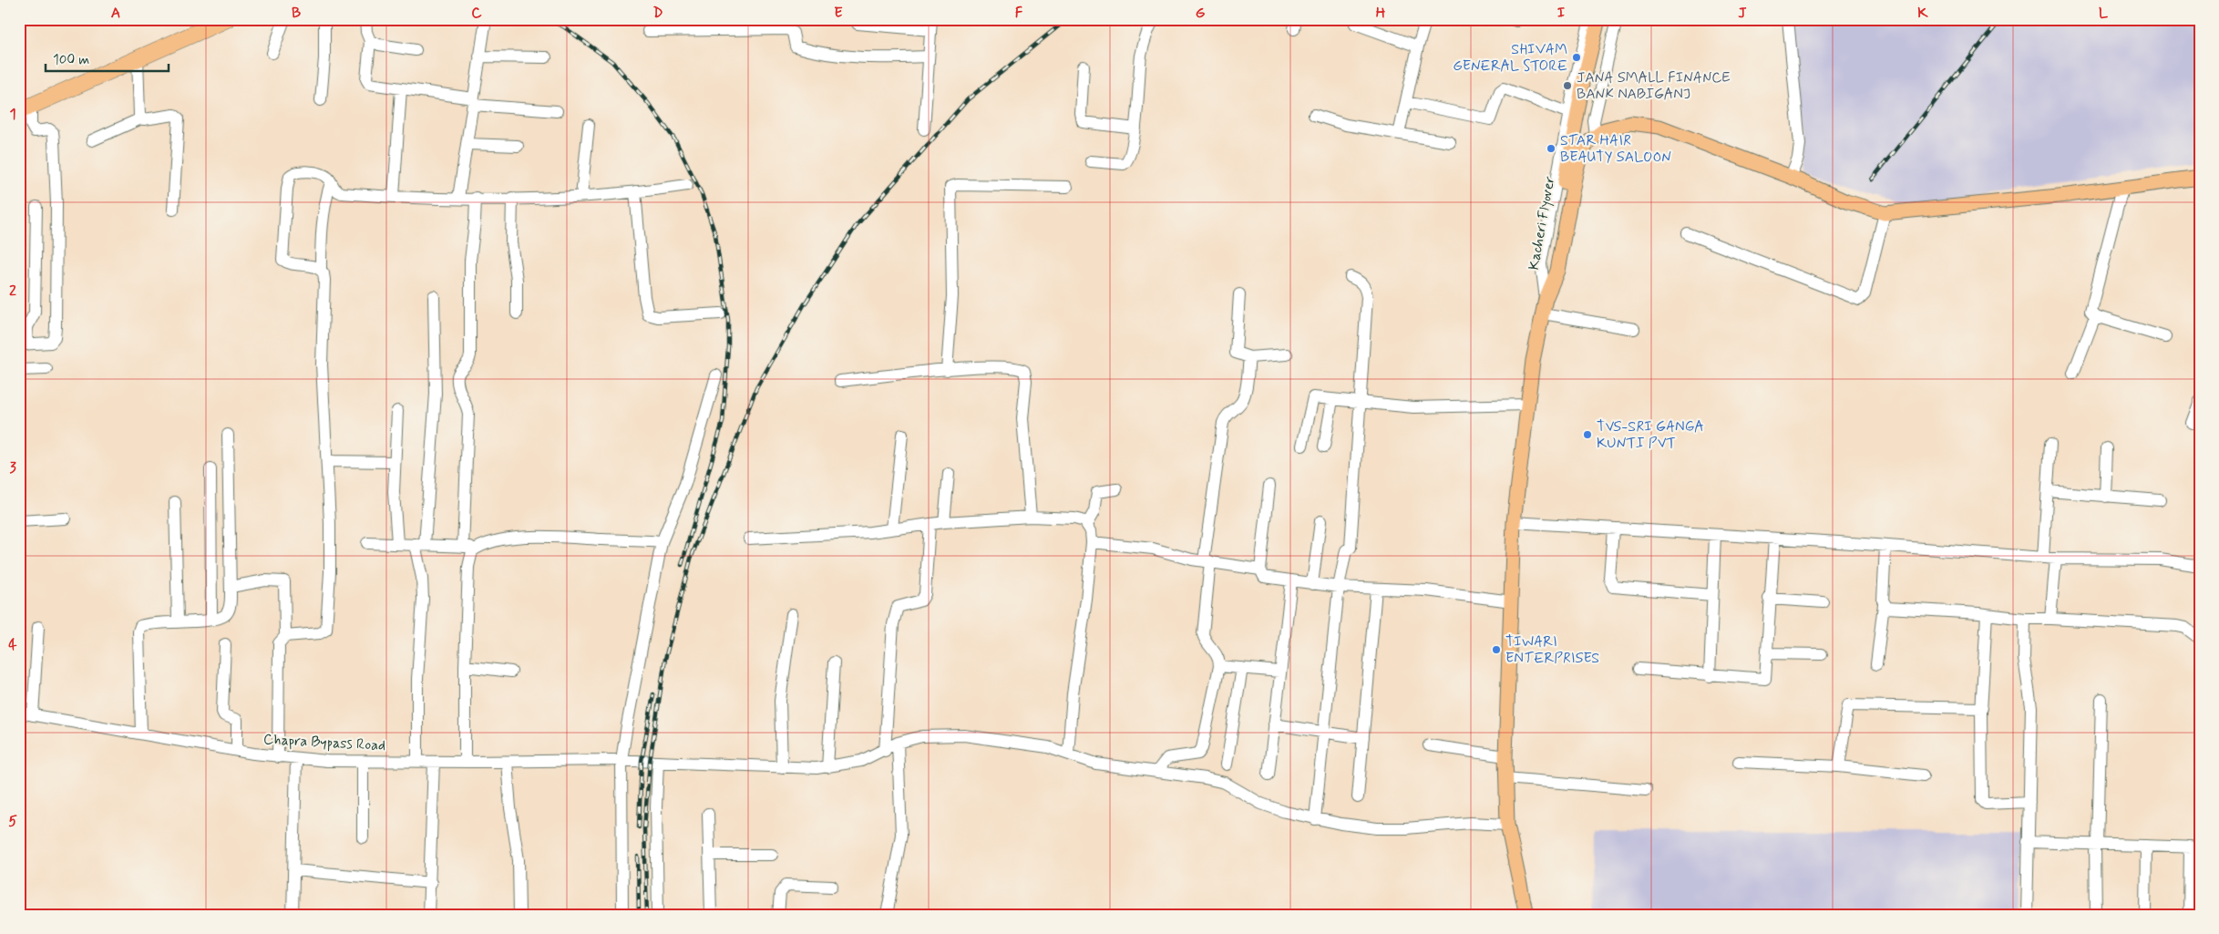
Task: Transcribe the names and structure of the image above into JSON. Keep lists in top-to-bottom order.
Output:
{
  "streets": {
    "main road": ["Kacheri Flyover"],
    "street": ["Chapra Bypass Road"]
  },
  "places": [
    "SHIVAM GENERAL STORE",
    "JANA SMALL FINANCE BANK NABIGANJ",
    "STAR HAIR BEAUTY SALOON",
    "TVS-SRI GANGA KUNTI PVT",
    "TIWARI ENTERPRISES"
  ],
  "scale_bar": "100 m",
  "grid": {
    "columns": [
      "A",
      "B",
      "C",
      "D",
      "E",
      "F",
      "G",
      "H",
      "I",
      "J",
      "K",
      "L"
    ],
    "rows": [
      "1",
      "2",
      "3",
      "4",
      "5"
    ]
  }
}
